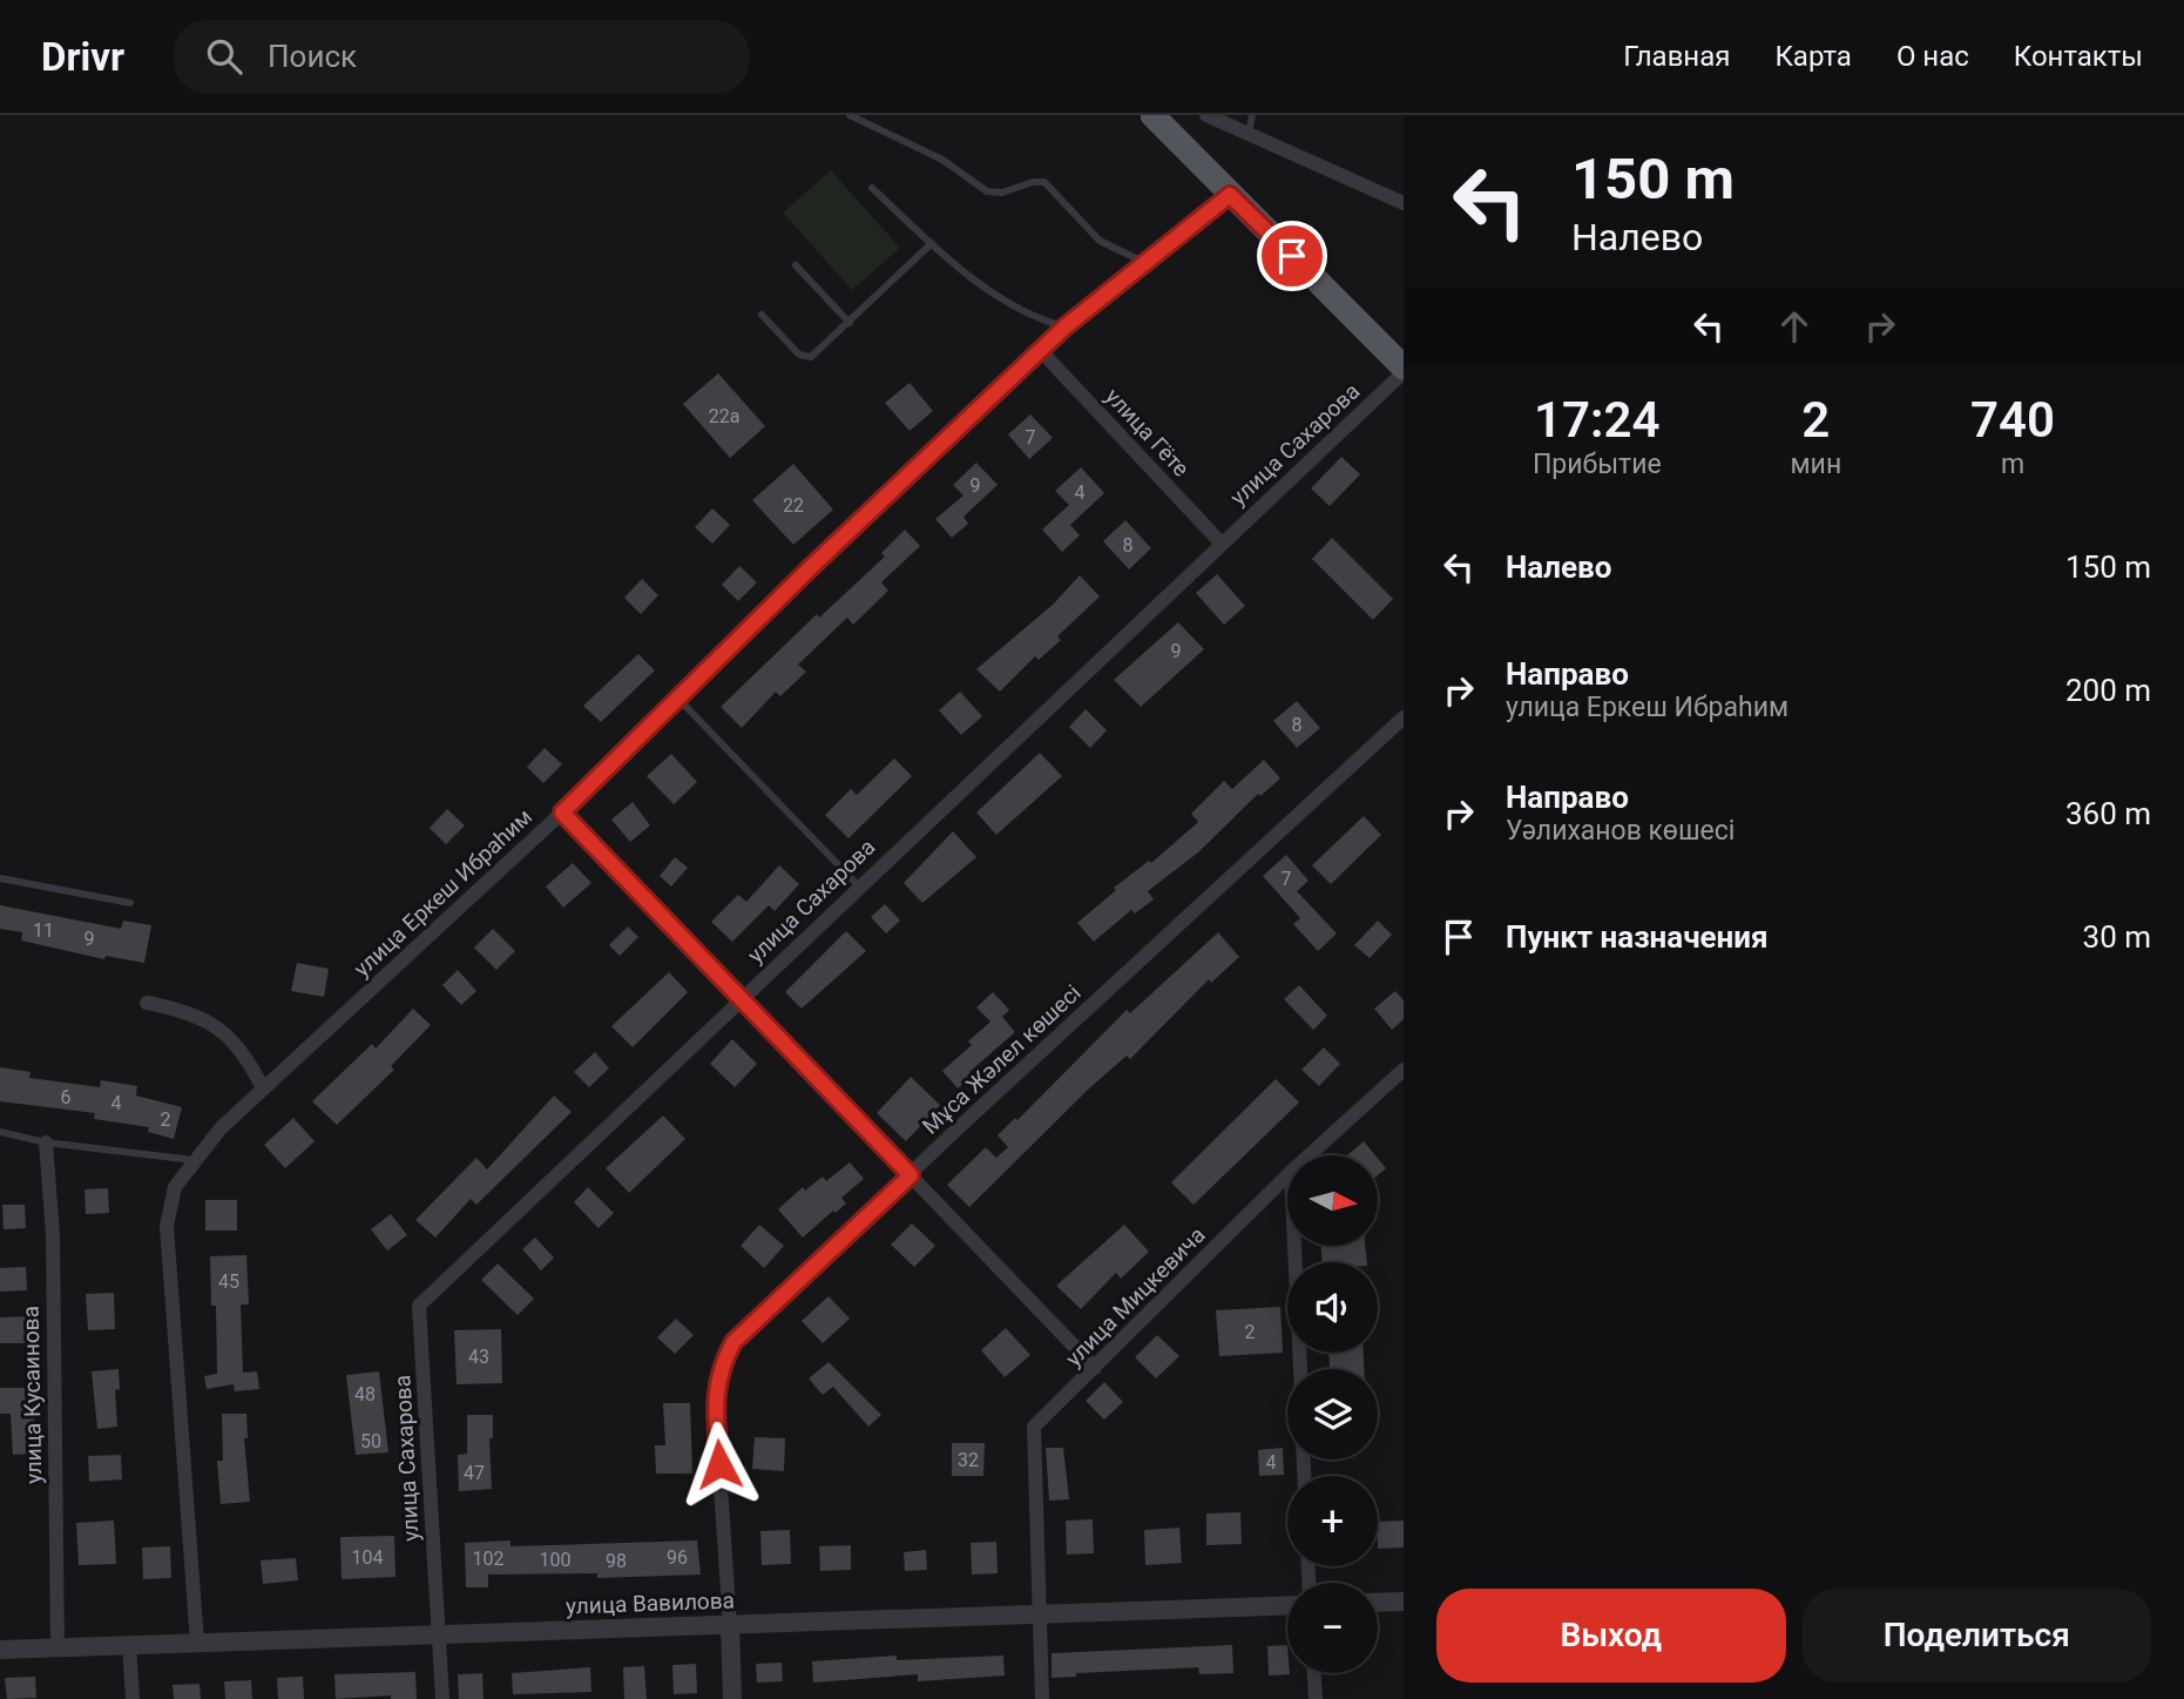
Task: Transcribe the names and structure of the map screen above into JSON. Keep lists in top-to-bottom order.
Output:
{
  "streets": {
    "street": [
      "улица Гёте",
      "улица Сахарова",
      "улица Еркеш Ибраһим",
      "Мұса Жәлел көшесі",
      "улица Мицкевича",
      "улица Кусаинова",
      "улица Вавилова"
    ]
  },
  "crossings": [
    ["улица Гёте", "улица Сахарова"],
    ["улица Гёте", "улица Еркеш Ибраһим"],
    ["улица Сахарова", "улица Вавилова"],
    ["улица Еркеш Ибраһим", "улица Вавилова"],
    ["Мұса Жәлел көшесі", "улица Вавилова"],
    ["улица Мицкевича", "улица Вавилова"],
    ["улица Кусаинова", "улица Вавилова"]
  ],
  "house_numbers": [
    "22а",
    "7",
    "9",
    "4",
    "22",
    "8",
    "9",
    "8",
    "7",
    "11",
    "9",
    "6",
    "4",
    "2",
    "45",
    "2",
    "43",
    "48",
    "50",
    "32",
    "4",
    "47",
    "104",
    "96",
    "102",
    "100",
    "98"
  ],
  "north": "right",
  "page": {
    "header": "Drivr",
    "search": "Поиск",
    "nav": [
      "Главная",
      "Карта",
      "О нас",
      "Контакты"
    ],
    "turn": ["150 m", "Налево"],
    "eta": [
      "17:24",
      "Прибытие",
      "2",
      "мин",
      "740",
      "m"
    ],
    "list": [
      {
        "name": "Налево",
        "value": "150 m"
      },
      {
        "name": "Направо",
        "note": "улица Еркеш Ибраһим",
        "value": "200 m"
      },
      {
        "name": "Направо",
        "note": "Уәлиханов көшесі",
        "value": "360 m"
      },
      {
        "name": "Пункт назначения",
        "value": "30 m"
      }
    ],
    "map_buttons": ["+", "−"],
    "buttons": ["Выход", "Поделиться"]
  }
}
